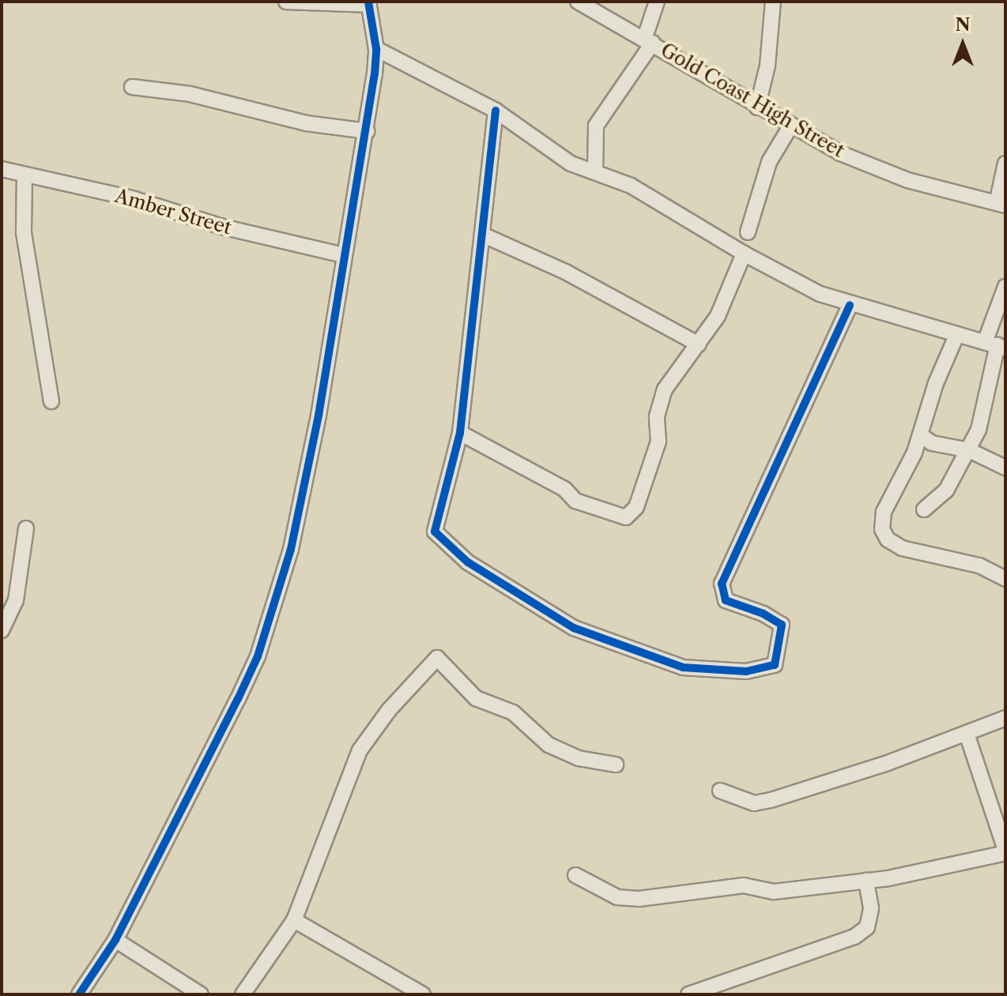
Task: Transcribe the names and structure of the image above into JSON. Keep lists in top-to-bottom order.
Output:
{
  "streets": {
    "street": ["Gold Coast High Street", "Amber Street"]
  },
  "north": "top"
}
